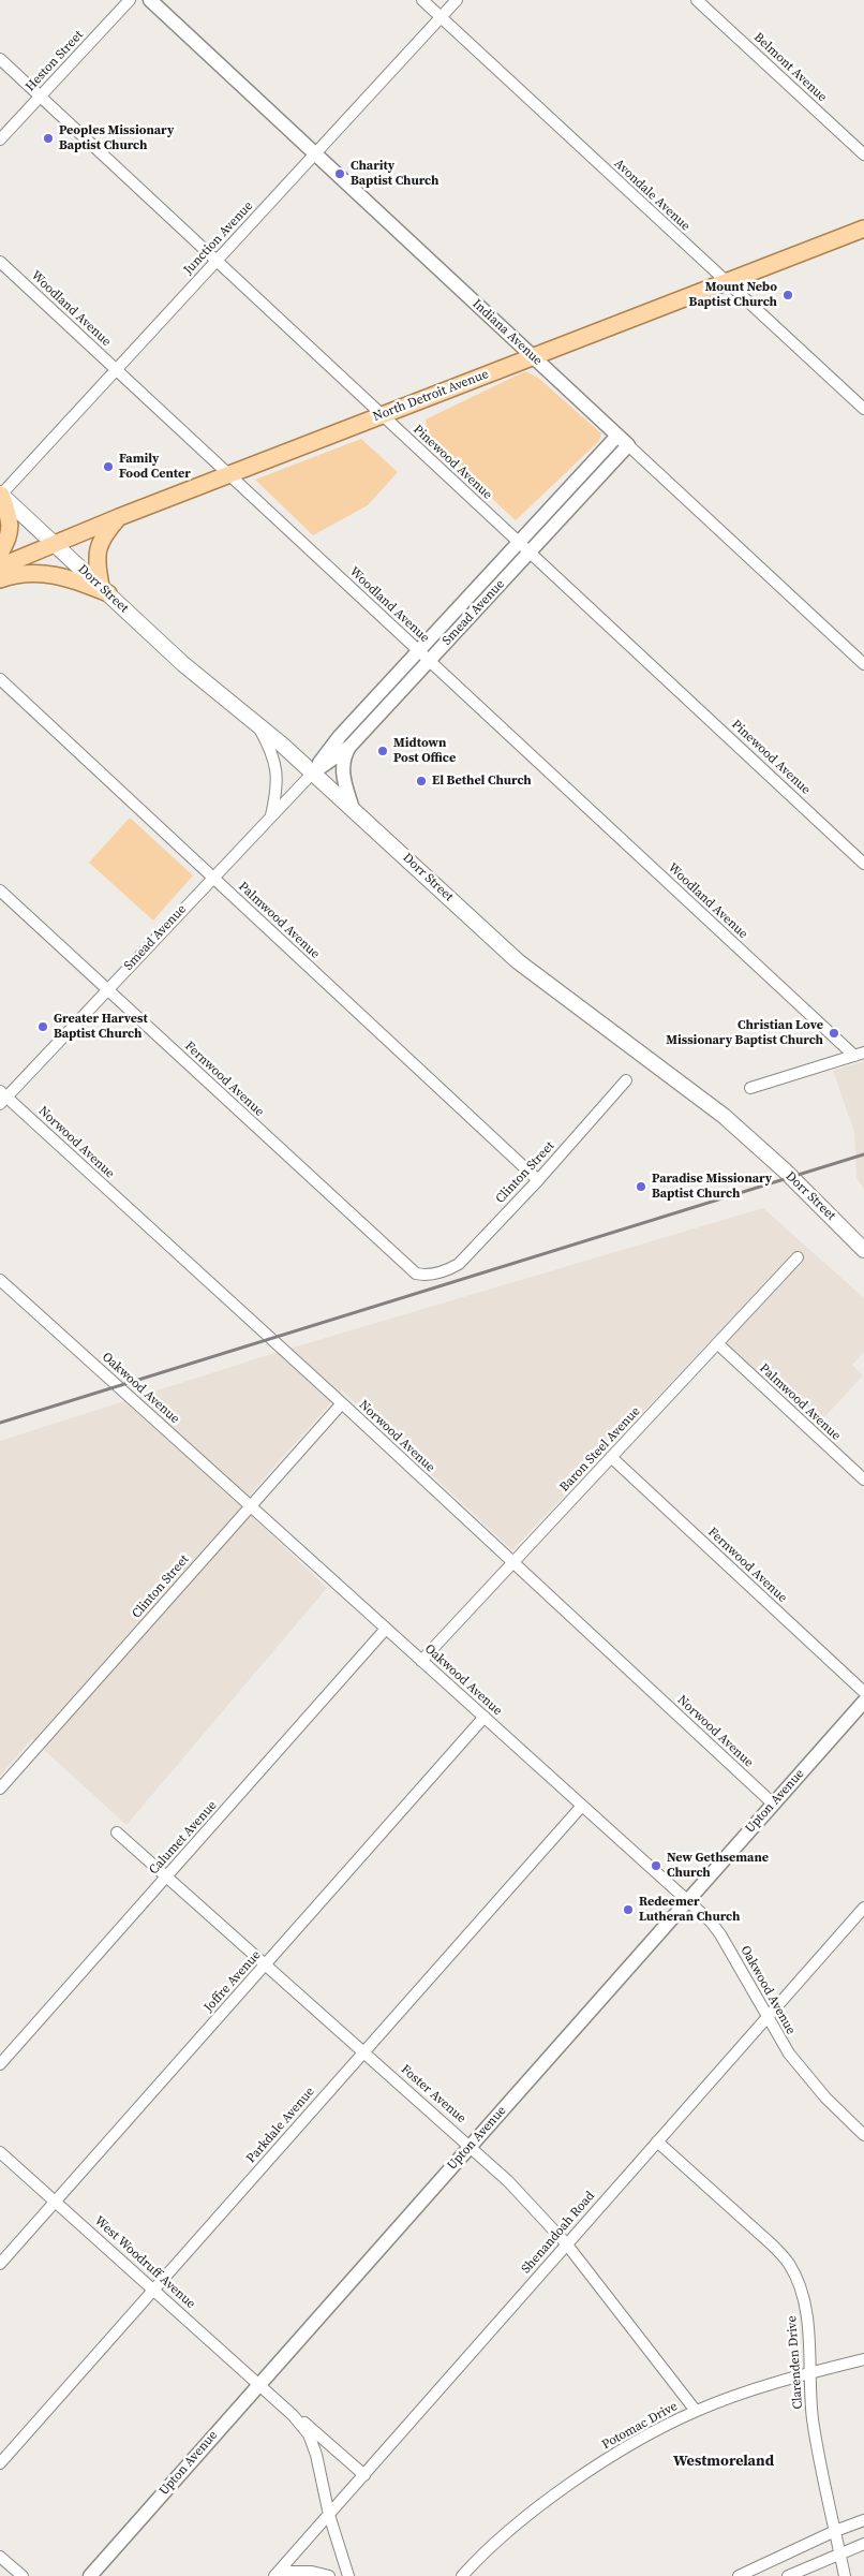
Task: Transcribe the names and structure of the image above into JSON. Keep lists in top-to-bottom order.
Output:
{
  "streets": {
    "main road": ["North Detroit Avenue", "Dorr Street"],
    "street": [
      "Heston Street",
      "Belmont Avenue",
      "Avondale Avenue",
      "Junction Avenue",
      "Woodland Avenue",
      "Indiana Avenue",
      "Pinewood Avenue",
      "Smead Avenue",
      "Palmwood Avenue",
      "Fernwood Avenue",
      "Norwood Avenue",
      "Clinton Street",
      "Oakwood Avenue",
      "Baron Steel Avenue",
      "Upton Avenue",
      "Calumet Avenue",
      "Joffre Avenue",
      "Foster Avenue",
      "Parkdale Avenue",
      "Shenandoah Road",
      "West Woodruff Avenue",
      "Clarenden Drive",
      "Potomac Drive"
    ]
  },
  "crossings": [
    ["Heston Street", "Pinewood Avenue"],
    ["Avondale Avenue", "Junction Avenue"],
    ["Avondale Avenue", "North Detroit Avenue"],
    ["Junction Avenue", "Woodland Avenue"],
    ["Junction Avenue", "Indiana Avenue"],
    ["Junction Avenue", "Pinewood Avenue"],
    ["Junction Avenue", "Dorr Street"],
    ["Woodland Avenue", "North Detroit Avenue"],
    ["Woodland Avenue", "Smead Avenue"],
    ["Indiana Avenue", "North Detroit Avenue"],
    ["Indiana Avenue", "Smead Avenue"],
    ["North Detroit Avenue", "Pinewood Avenue"],
    ["North Detroit Avenue", "Dorr Street"],
    ["Pinewood Avenue", "Smead Avenue"],
    ["Dorr Street", "Smead Avenue"],
    ["Smead Avenue", "Palmwood Avenue"],
    ["Smead Avenue", "Fernwood Avenue"],
    ["Smead Avenue", "Norwood Avenue"],
    ["Palmwood Avenue", "Clinton Street"],
    ["Palmwood Avenue", "Baron Steel Avenue"],
    ["Fernwood Avenue", "Clinton Street"],
    ["Fernwood Avenue", "Baron Steel Avenue"],
    ["Norwood Avenue", "Clinton Street"],
    ["Norwood Avenue", "Baron Steel Avenue"],
    ["Norwood Avenue", "Upton Avenue"],
    ["Clinton Street", "Oakwood Avenue"],
    ["Oakwood Avenue", "Baron Steel Avenue"],
    ["Oakwood Avenue", "Upton Avenue"],
    ["Oakwood Avenue", "Calumet Avenue"],
    ["Oakwood Avenue", "Joffre Avenue"],
    ["Oakwood Avenue", "Parkdale Avenue"],
    ["Oakwood Avenue", "Shenandoah Road"],
    ["Upton Avenue", "Foster Avenue"],
    ["Upton Avenue", "West Woodruff Avenue"],
    ["Calumet Avenue", "Foster Avenue"],
    ["Joffre Avenue", "Foster Avenue"],
    ["Joffre Avenue", "West Woodruff Avenue"],
    ["Foster Avenue", "Parkdale Avenue"],
    ["Foster Avenue", "Shenandoah Road"],
    ["Foster Avenue", "Potomac Drive"],
    ["Parkdale Avenue", "West Woodruff Avenue"],
    ["Shenandoah Road", "West Woodruff Avenue"],
    ["Shenandoah Road", "Clarenden Drive"],
    ["Clarenden Drive", "Potomac Drive"]
  ],
  "districts": ["Westmoreland"],
  "places": [
    "Peoples Missionary Baptist Church",
    "Charity Baptist Church",
    "Mount Nebo Baptist Church",
    "Family Food Center",
    "Midtown Post Office",
    "El Bethel Church",
    "Greater Harvest Baptist Church",
    "Christian Love Missionary Baptist Church",
    "Paradise Missionary Baptist Church",
    "New Gethsemane Church",
    "Redeemer Lutheran Church"
  ]
}
